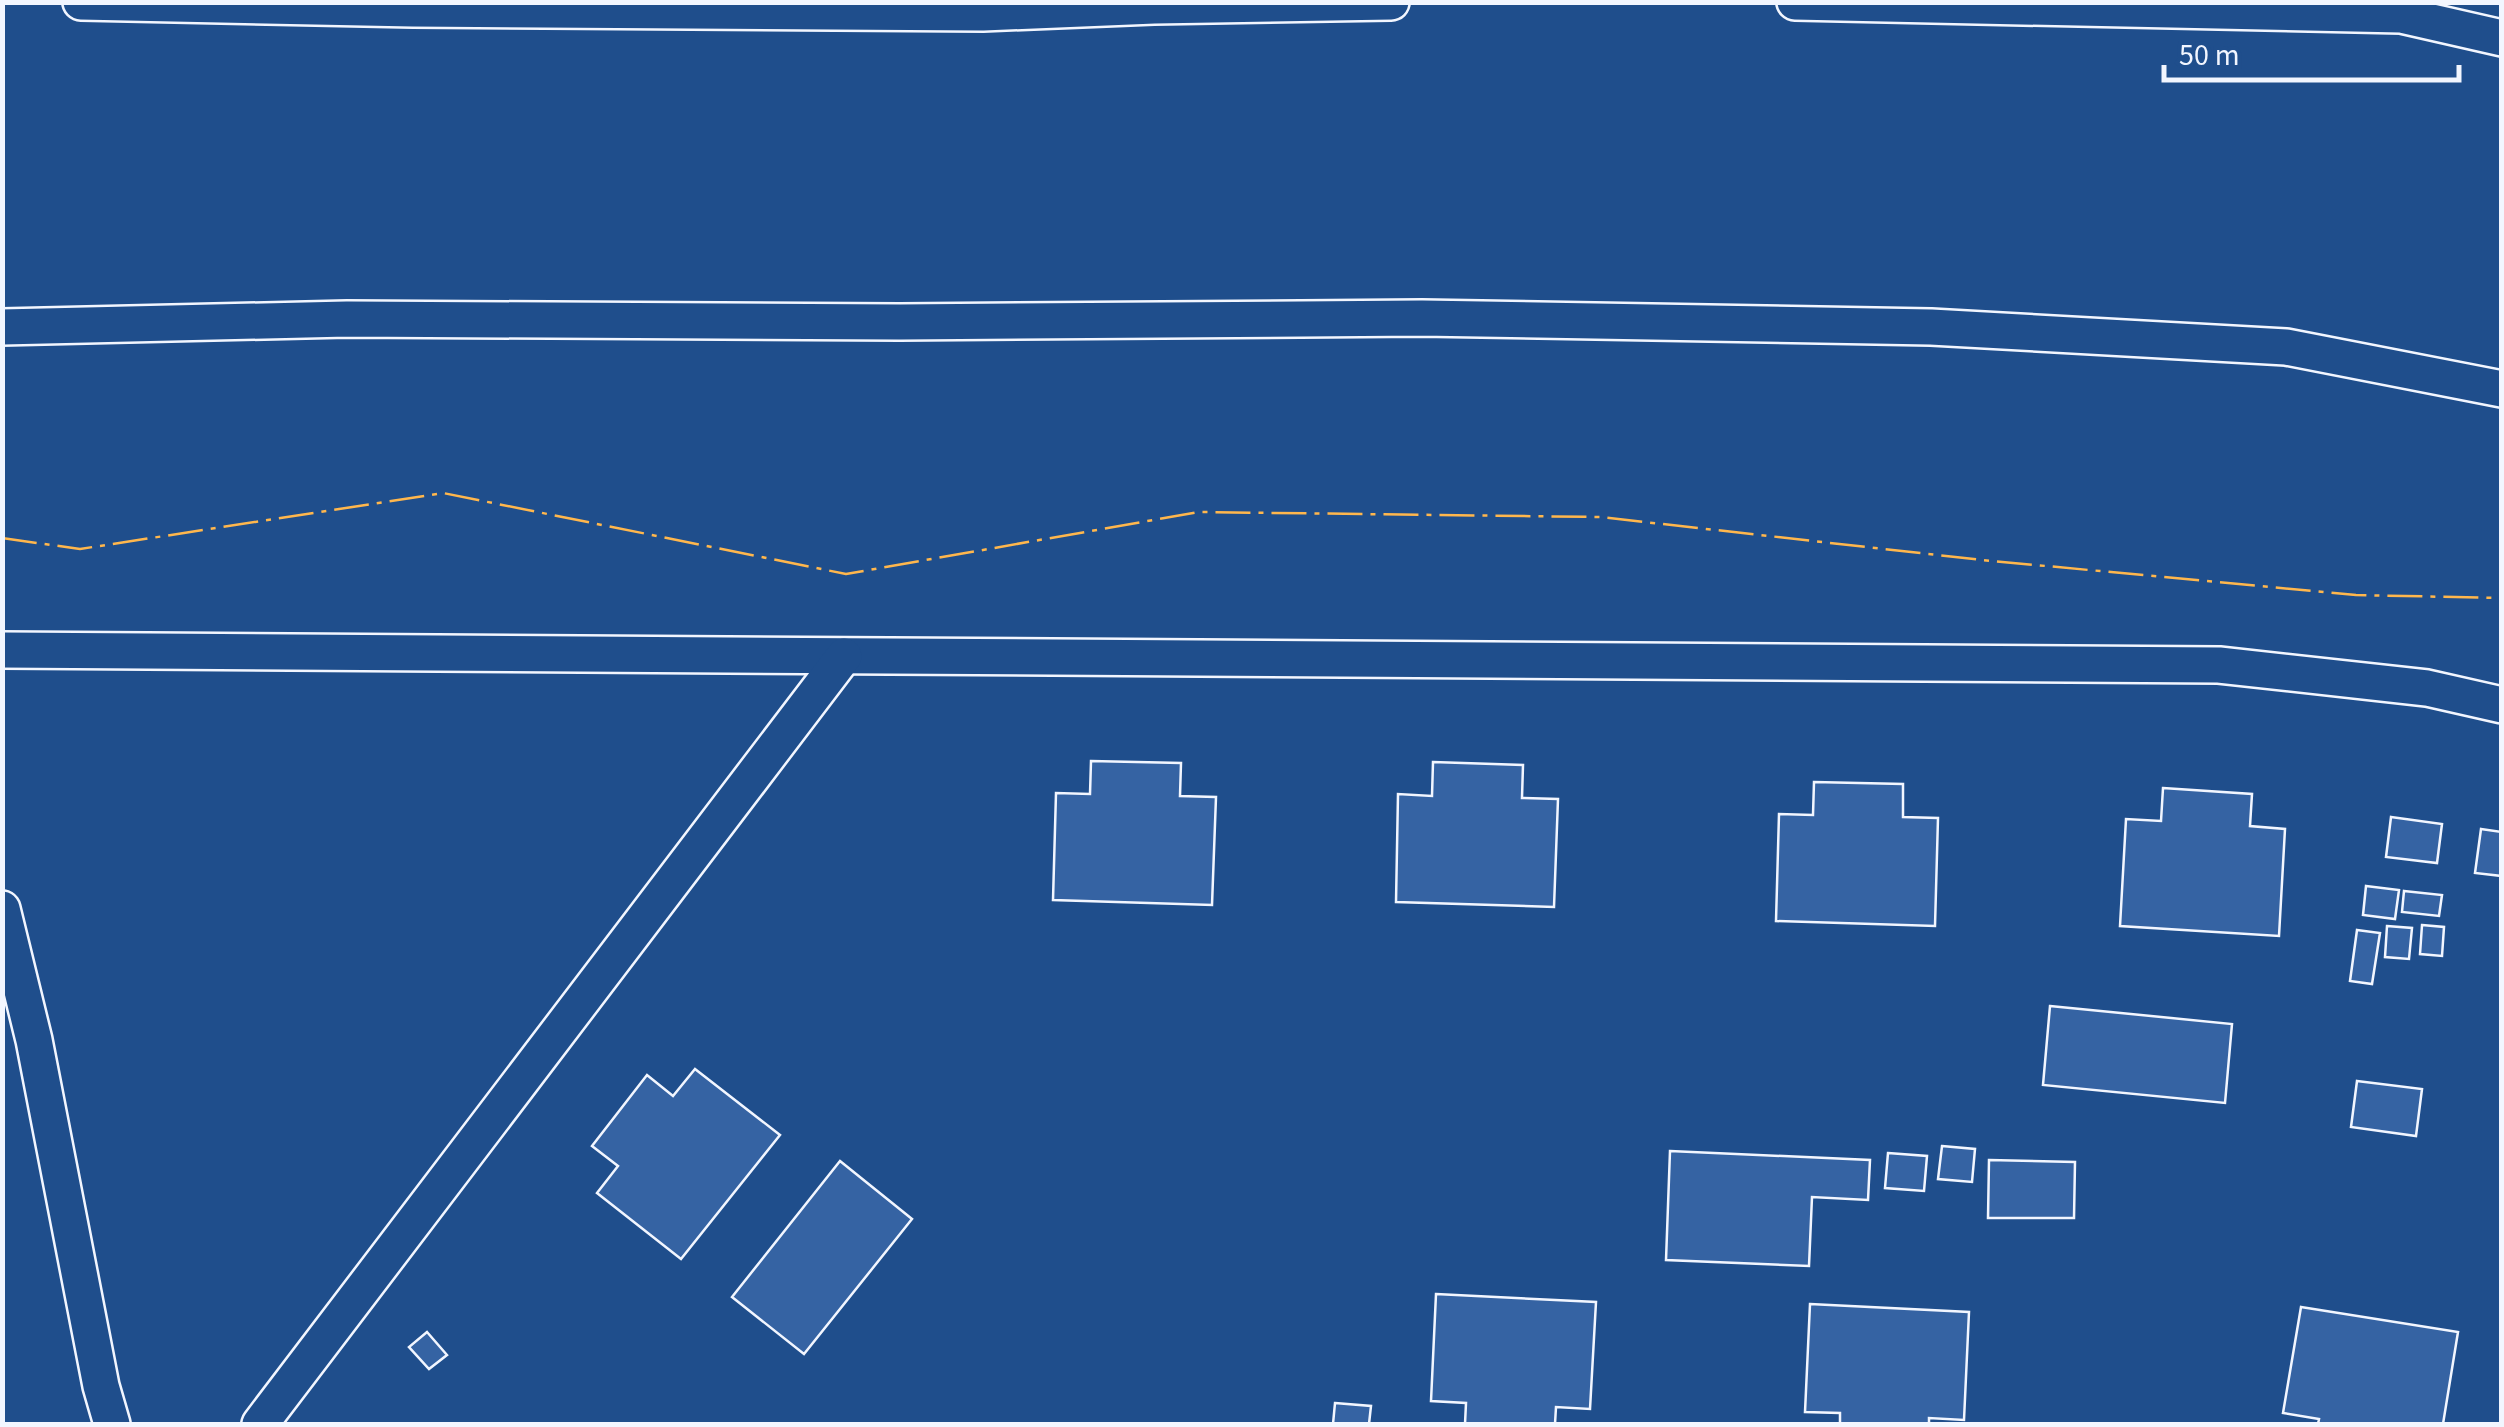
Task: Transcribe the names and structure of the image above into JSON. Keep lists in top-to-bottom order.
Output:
{
  "scale_bar": "50 m"
}
